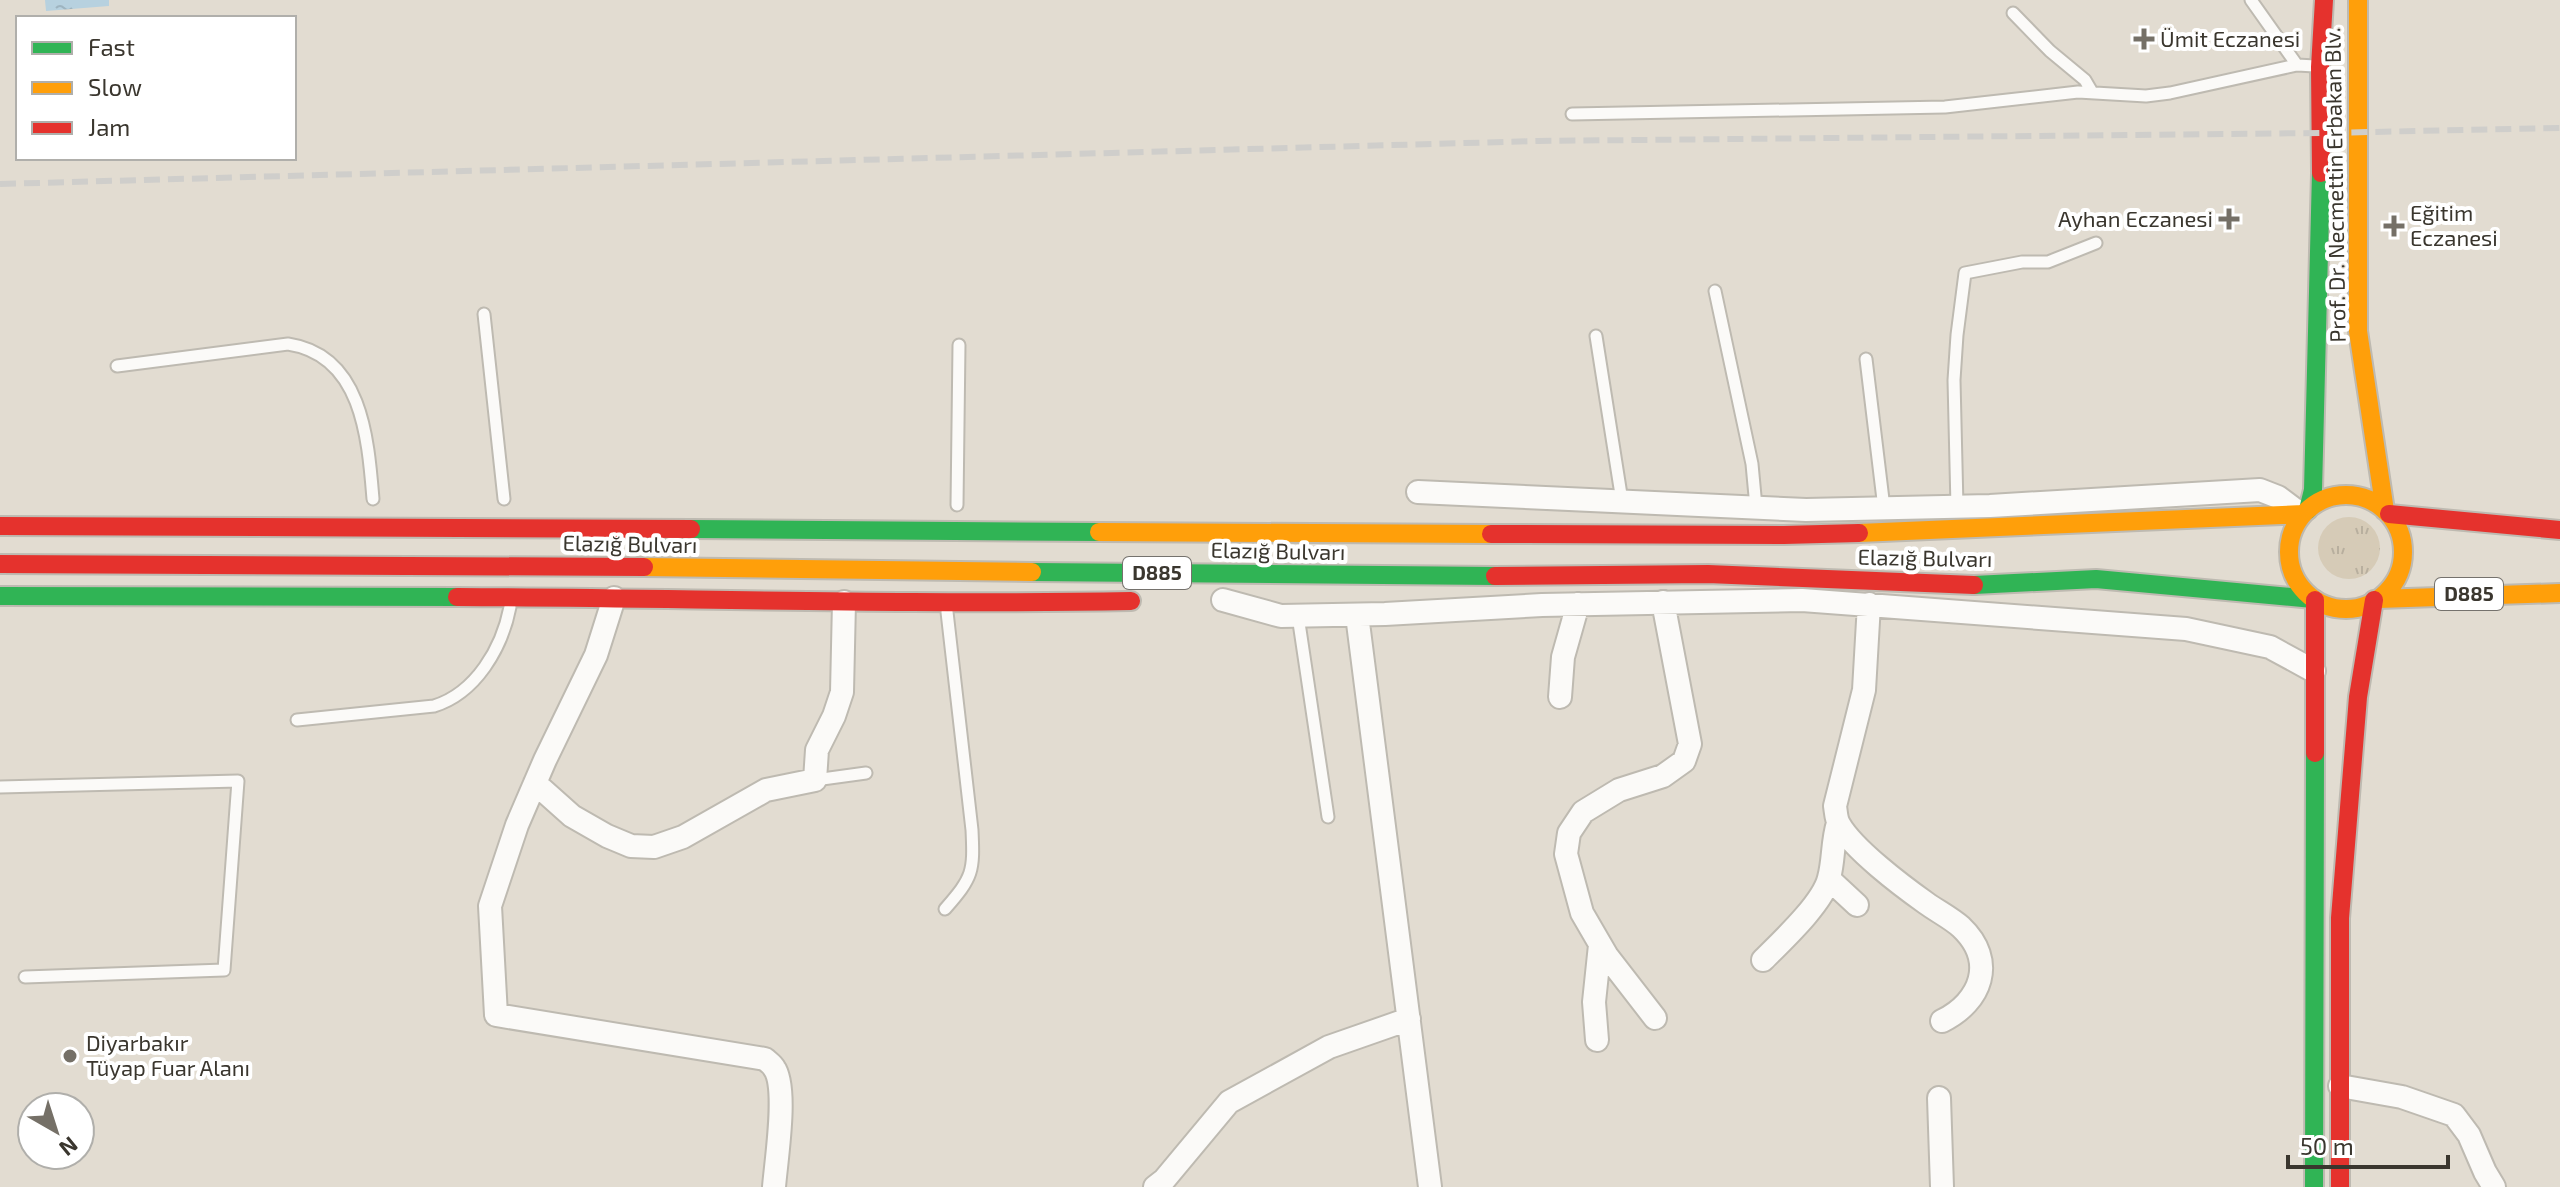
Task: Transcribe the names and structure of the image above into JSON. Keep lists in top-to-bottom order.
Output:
{
  "streets": {
    "main road": ["Prof. Dr. Necmettin Erbakan Blv.", "Elazığ Bulvarı", "D885"]
  },
  "crossings": [
    ["Prof. Dr. Necmettin Erbakan Blv.", "Elazığ Bulvarı"],
    ["Prof. Dr. Necmettin Erbakan Blv.", "D885"],
    ["Elazığ Bulvarı", "D885"]
  ],
  "places": {
    "health": ["Ümit Eczanesi", "Ayhan Eczanesi", "Eğitim Eczanesi"],
    "other": ["Diyarbakır Tüyap Fuar Alanı"]
  },
  "legend": ["Fast", "Slow", "Jam"],
  "scale_bar": "50 m",
  "north": "bottom right"
}
